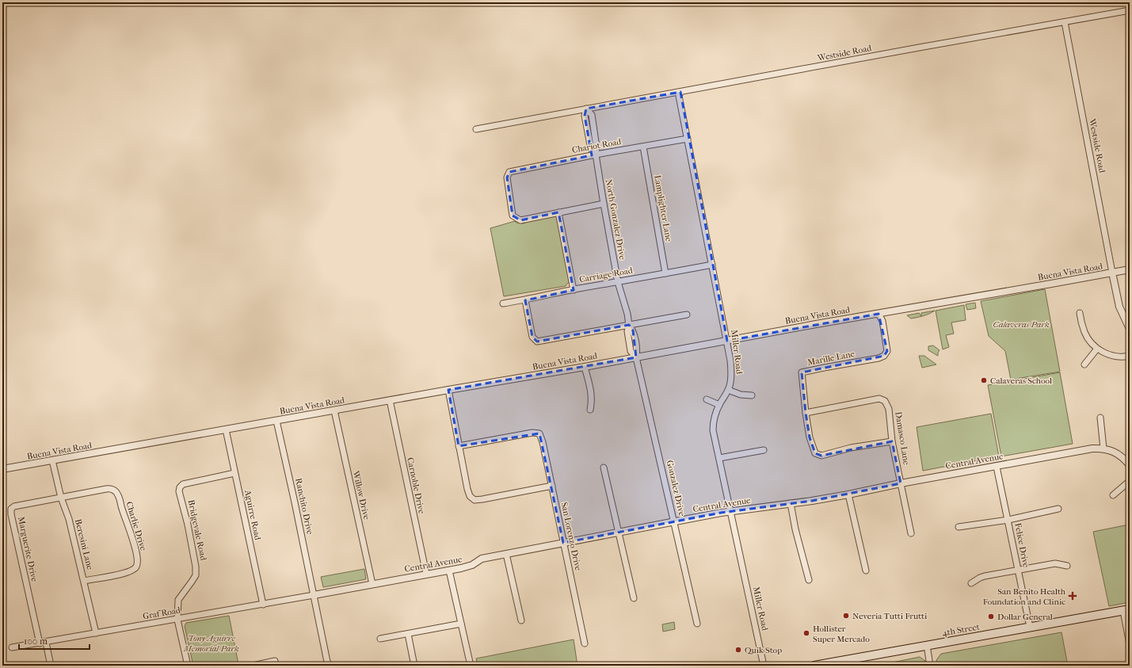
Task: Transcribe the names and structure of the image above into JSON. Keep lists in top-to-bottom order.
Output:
{
  "streets": {
    "main road": ["4th Street"],
    "street": [
      "Westside Road",
      "Chariot Road",
      "Lamplighter Lane",
      "North Gonzalez Drive",
      "Buena Vista Road",
      "Carriage Road",
      "Miller Road",
      "Marille Lane",
      "Damasco Lane",
      "Central Avenue",
      "Carnoble Drive",
      "Gonzalez Drive",
      "Willow Drive",
      "Ranchito Drive",
      "Aguirre Road",
      "Charlie Drive",
      "Bridgevale Road",
      "San Lorenzo Drive",
      "Beresini Lane",
      "Felice Drive",
      "Marguerite Drive",
      "Graf Road"
    ]
  },
  "crossings": [
    ["Westside Road", "North Gonzalez Drive"],
    ["Westside Road", "Buena Vista Road"],
    ["Westside Road", "Miller Road"],
    ["Chariot Road", "Lamplighter Lane"],
    ["Chariot Road", "North Gonzalez Drive"],
    ["Chariot Road", "Miller Road"],
    ["Lamplighter Lane", "Carriage Road"],
    ["North Gonzalez Drive", "Buena Vista Road"],
    ["North Gonzalez Drive", "Carriage Road"],
    ["North Gonzalez Drive", "Gonzalez Drive"],
    ["Buena Vista Road", "Miller Road"],
    ["Buena Vista Road", "Marille Lane"],
    ["Buena Vista Road", "Carnoble Drive"],
    ["Buena Vista Road", "Gonzalez Drive"],
    ["Buena Vista Road", "Willow Drive"],
    ["Buena Vista Road", "Ranchito Drive"],
    ["Buena Vista Road", "Aguirre Road"],
    ["Buena Vista Road", "Beresini Lane"],
    ["Carriage Road", "Miller Road"],
    ["Miller Road", "Central Avenue"],
    ["Marille Lane", "Damasco Lane"],
    ["Damasco Lane", "Central Avenue"],
    ["Central Avenue", "Carnoble Drive"],
    ["Central Avenue", "Gonzalez Drive"],
    ["Central Avenue", "Willow Drive"],
    ["Central Avenue", "Ranchito Drive"],
    ["Central Avenue", "San Lorenzo Drive"],
    ["Central Avenue", "Felice Drive"],
    ["Central Avenue", "Graf Road"],
    ["Ranchito Drive", "Graf Road"],
    ["Aguirre Road", "Bridgevale Road"],
    ["Aguirre Road", "Graf Road"],
    ["Charlie Drive", "Beresini Lane"],
    ["Charlie Drive", "Marguerite Drive"],
    ["Bridgevale Road", "Graf Road"],
    ["Beresini Lane", "Marguerite Drive"],
    ["Beresini Lane", "Graf Road"],
    ["Felice Drive", "4th Street"],
    ["Marguerite Drive", "Graf Road"]
  ],
  "parks": ["Calaveras Park", "Tony Aguirre Memorial Park"],
  "places": {
    "other": [
      "Calaveras School",
      "Neveria Tutti Frutti",
      "Dollar General",
      "Hollister Super Mercado",
      "Quik Stop"
    ],
    "health": ["San Benito Health Foundation and Clinic"]
  },
  "scale_bar": "100 m"
}
